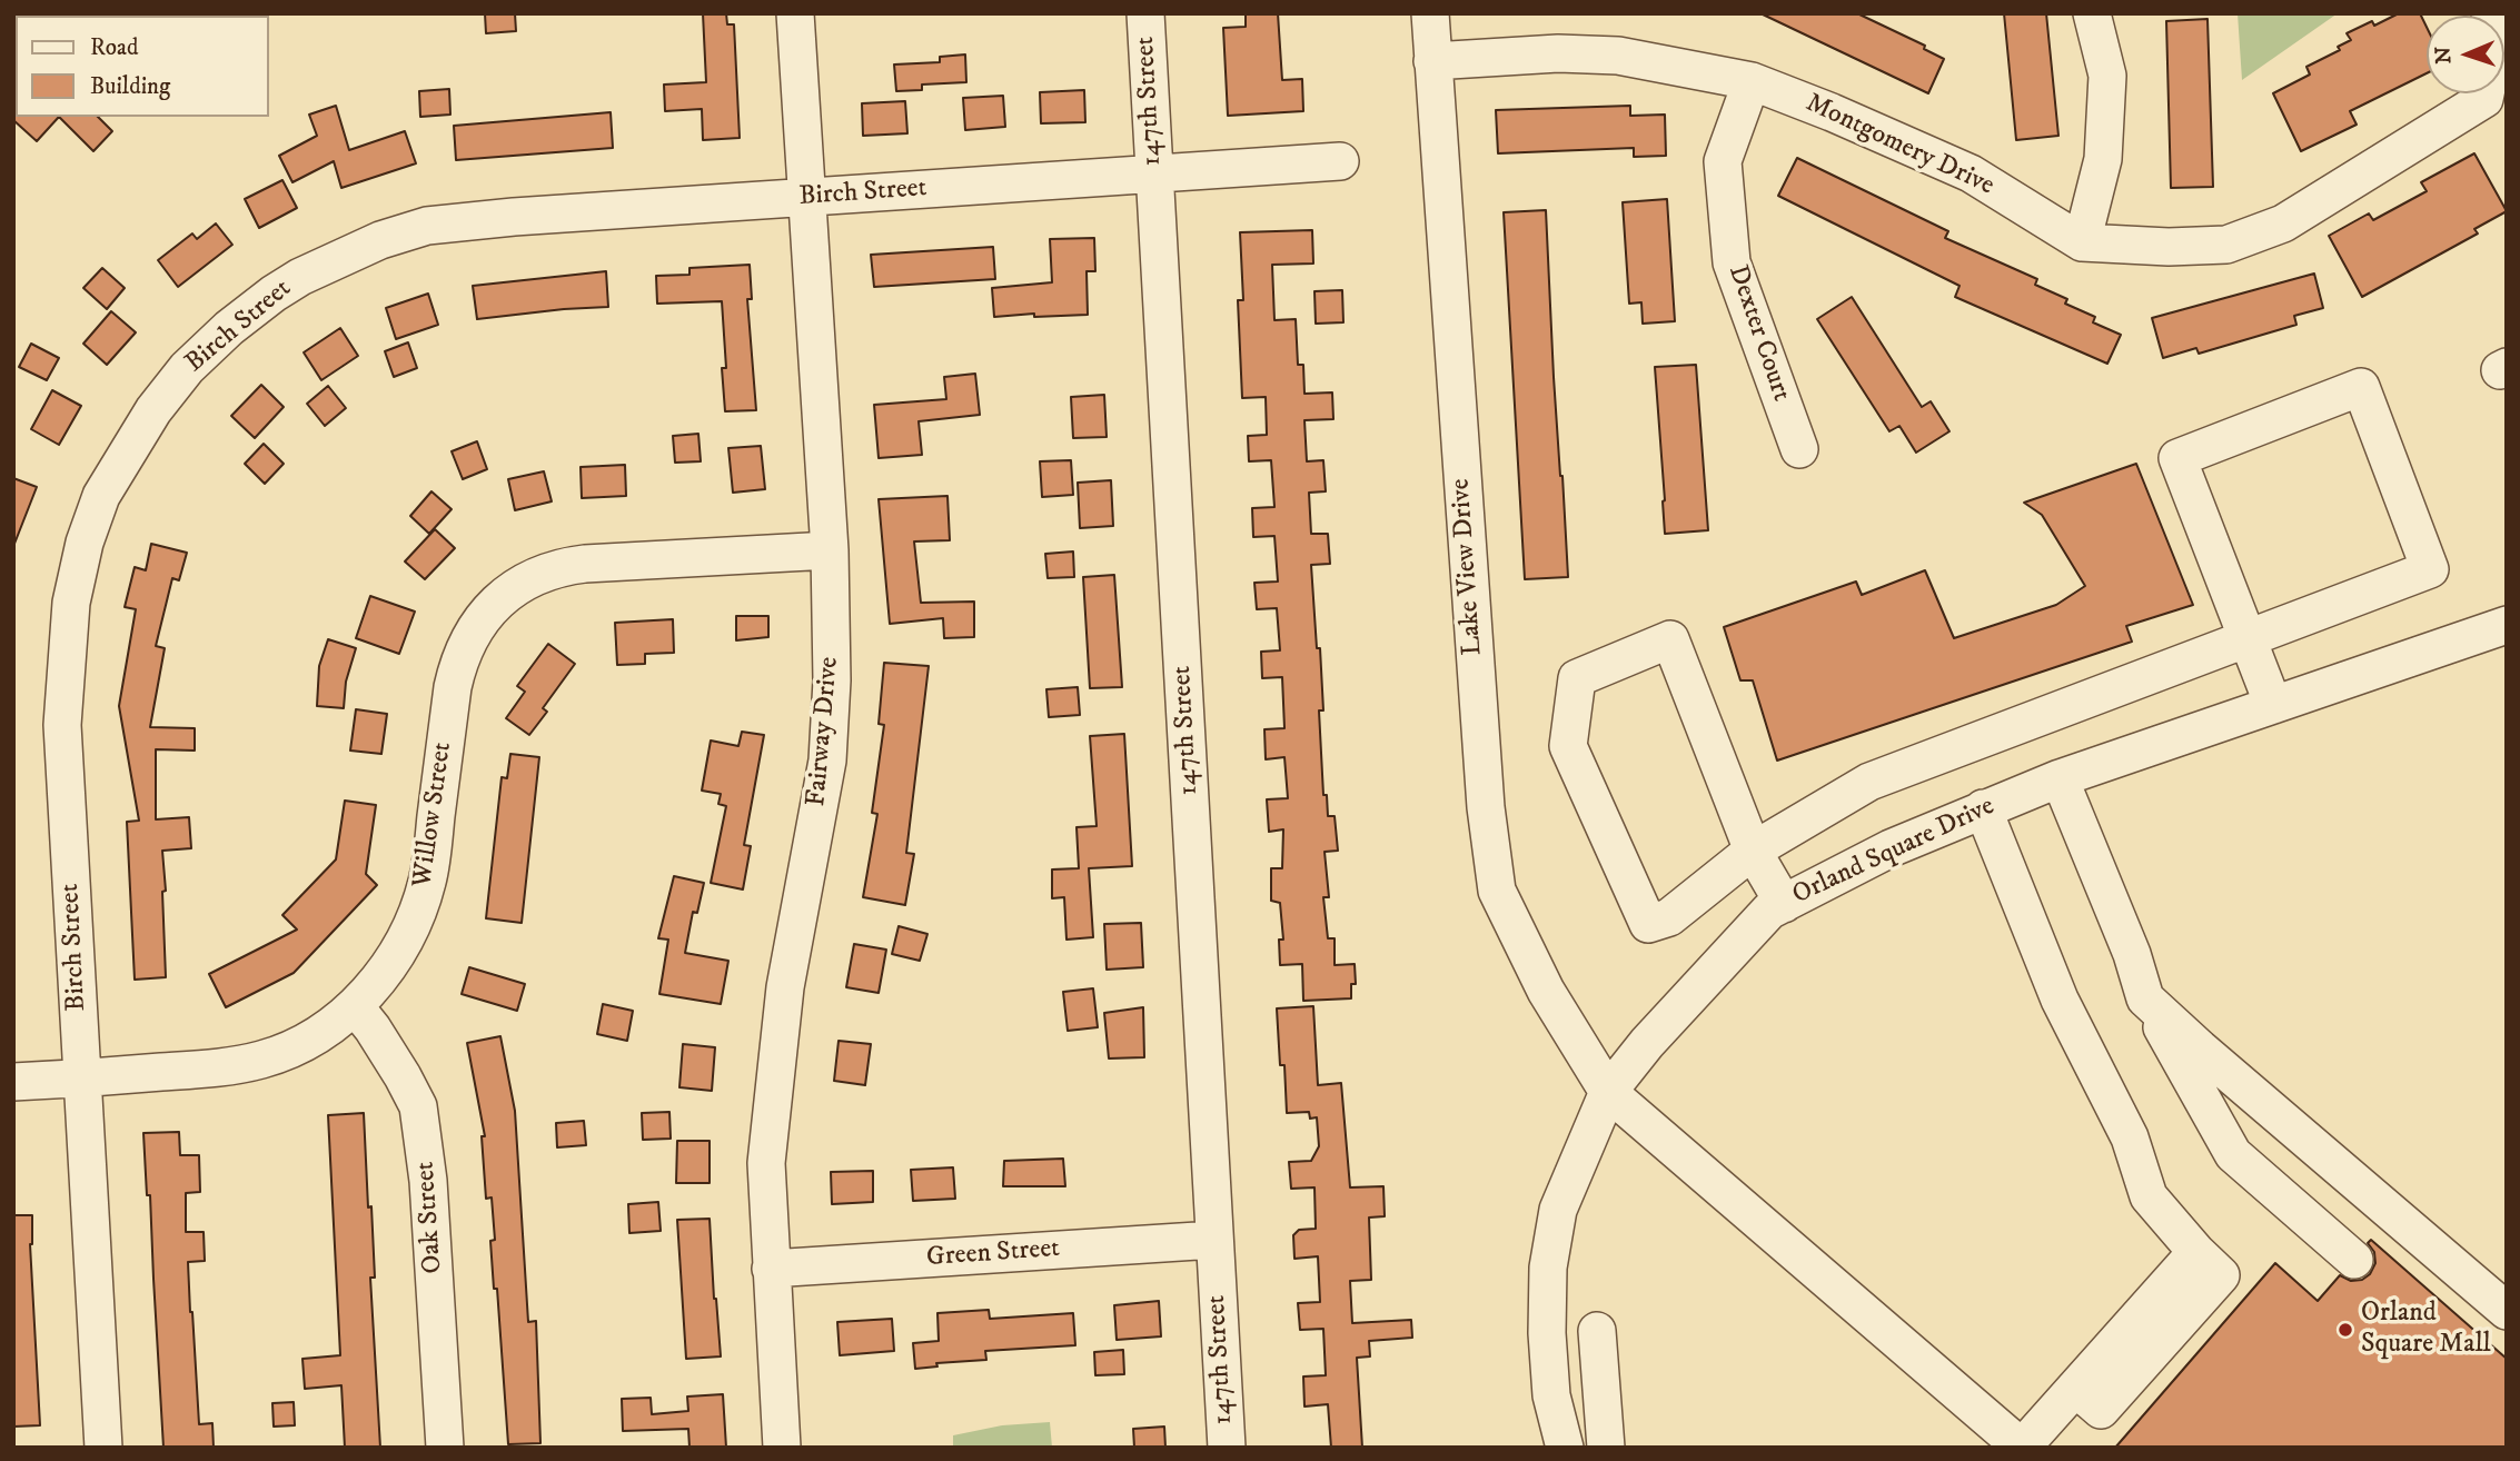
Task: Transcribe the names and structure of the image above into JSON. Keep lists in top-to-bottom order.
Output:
{
  "streets": {
    "street": [
      "147th Street",
      "Montgomery Drive",
      "Birch Street",
      "Dexter Court",
      "Lake View Drive",
      "Fairway Drive",
      "Willow Street",
      "Orland Square Drive",
      "Oak Street",
      "Green Street"
    ]
  },
  "crossings": [
    ["147th Street", "Birch Street"],
    ["147th Street", "Green Street"],
    ["Montgomery Drive", "Dexter Court"],
    ["Montgomery Drive", "Lake View Drive"],
    ["Birch Street", "Fairway Drive"],
    ["Birch Street", "Willow Street"],
    ["Lake View Drive", "Orland Square Drive"],
    ["Fairway Drive", "Willow Street"],
    ["Fairway Drive", "Green Street"],
    ["Willow Street", "Oak Street"]
  ],
  "places": ["Orland Square Mall"],
  "legend": ["Road", "Building"],
  "north": "left"
}
